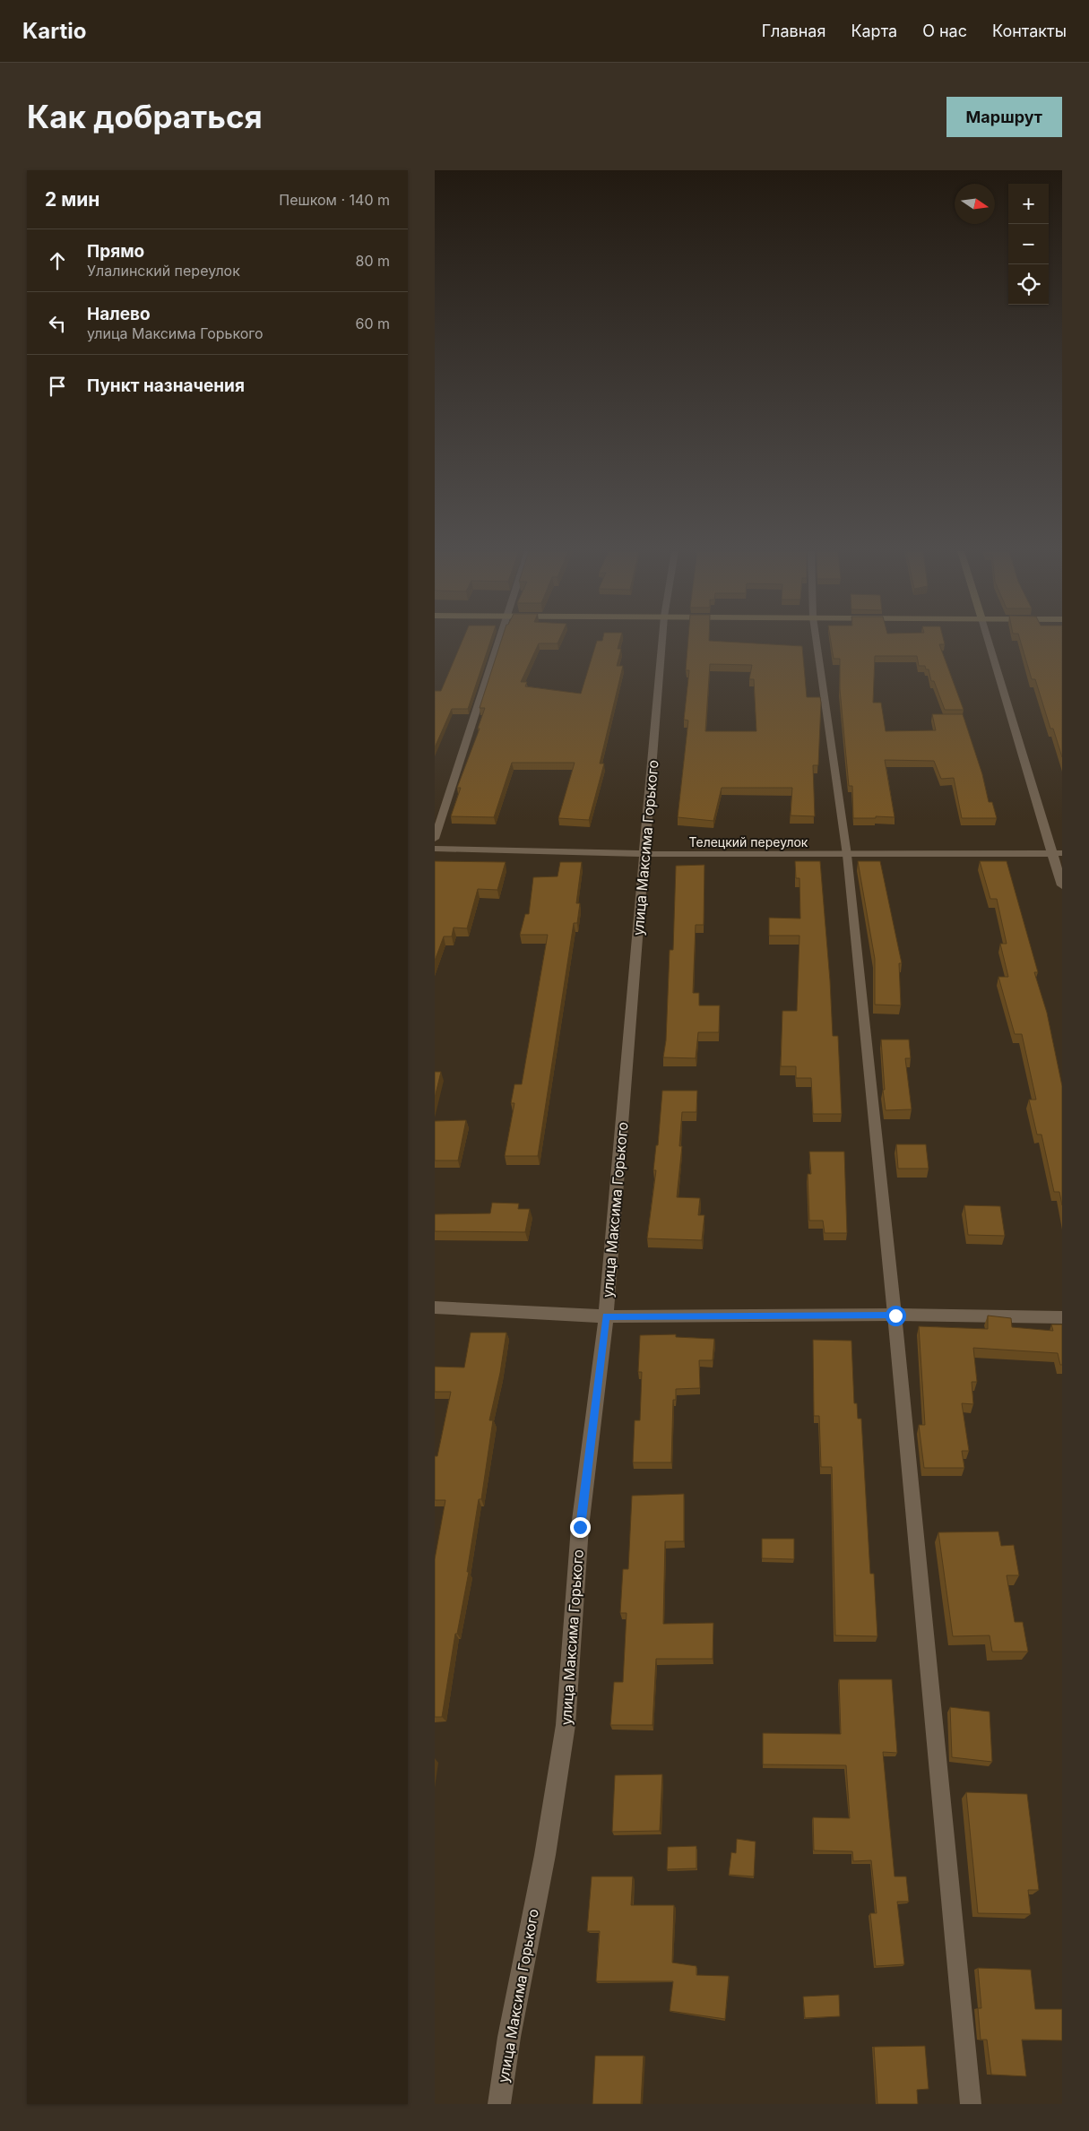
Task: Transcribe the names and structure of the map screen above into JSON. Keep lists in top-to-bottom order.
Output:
{
  "streets": {
    "street": ["Телецкий переулок", "улица Максима Горького"]
  },
  "crossings": [
    ["Телецкий переулок", "улица Максима Горького"]
  ],
  "north": "right",
  "page": {
    "header": "Kartio",
    "nav": [
      "Главная",
      "Карта",
      "О нас",
      "Контакты"
    ],
    "buttons": "Маршрут",
    "title": "Как добраться",
    "heading": ["2 мин", "Пешком · 140 m"],
    "map_buttons": ["+", "−"],
    "list": [
      ["Прямо", "Улалинский переулок", "80 m"],
      ["Налево", "улица Максима Горького", "60 m"],
      "Пункт назначения"
    ]
  }
}
